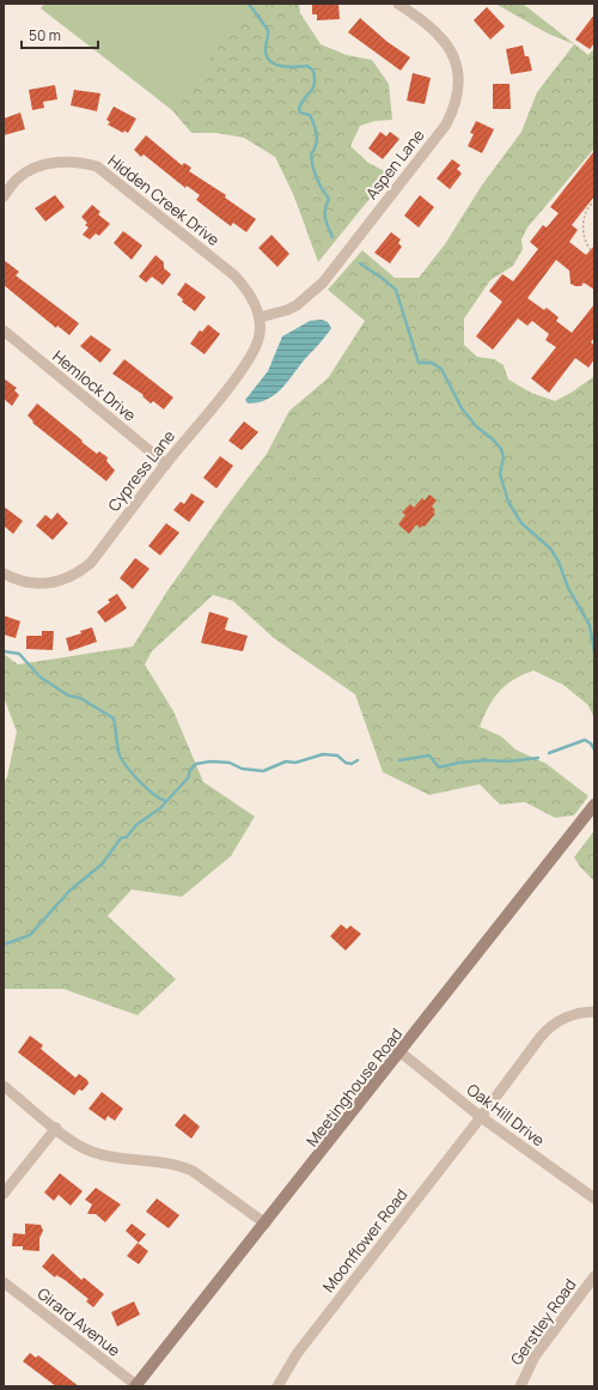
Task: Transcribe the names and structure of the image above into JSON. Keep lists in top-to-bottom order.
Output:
{
  "streets": {
    "street": [
      "Aspen Lane",
      "Hidden Creek Drive",
      "Hemlock Drive",
      "Cypress Lane",
      "Meetinghouse Road",
      "Oak Hill Drive",
      "Moonflower Road",
      "Girard Avenue",
      "Gerstley Road"
    ]
  },
  "crossings": [
    ["Aspen Lane", "Hidden Creek Drive"],
    ["Aspen Lane", "Cypress Lane"],
    ["Hidden Creek Drive", "Cypress Lane"],
    ["Hemlock Drive", "Cypress Lane"],
    ["Meetinghouse Road", "Oak Hill Drive"],
    ["Meetinghouse Road", "Girard Avenue"],
    ["Oak Hill Drive", "Moonflower Road"]
  ],
  "scale_bar": "50 m"
}
